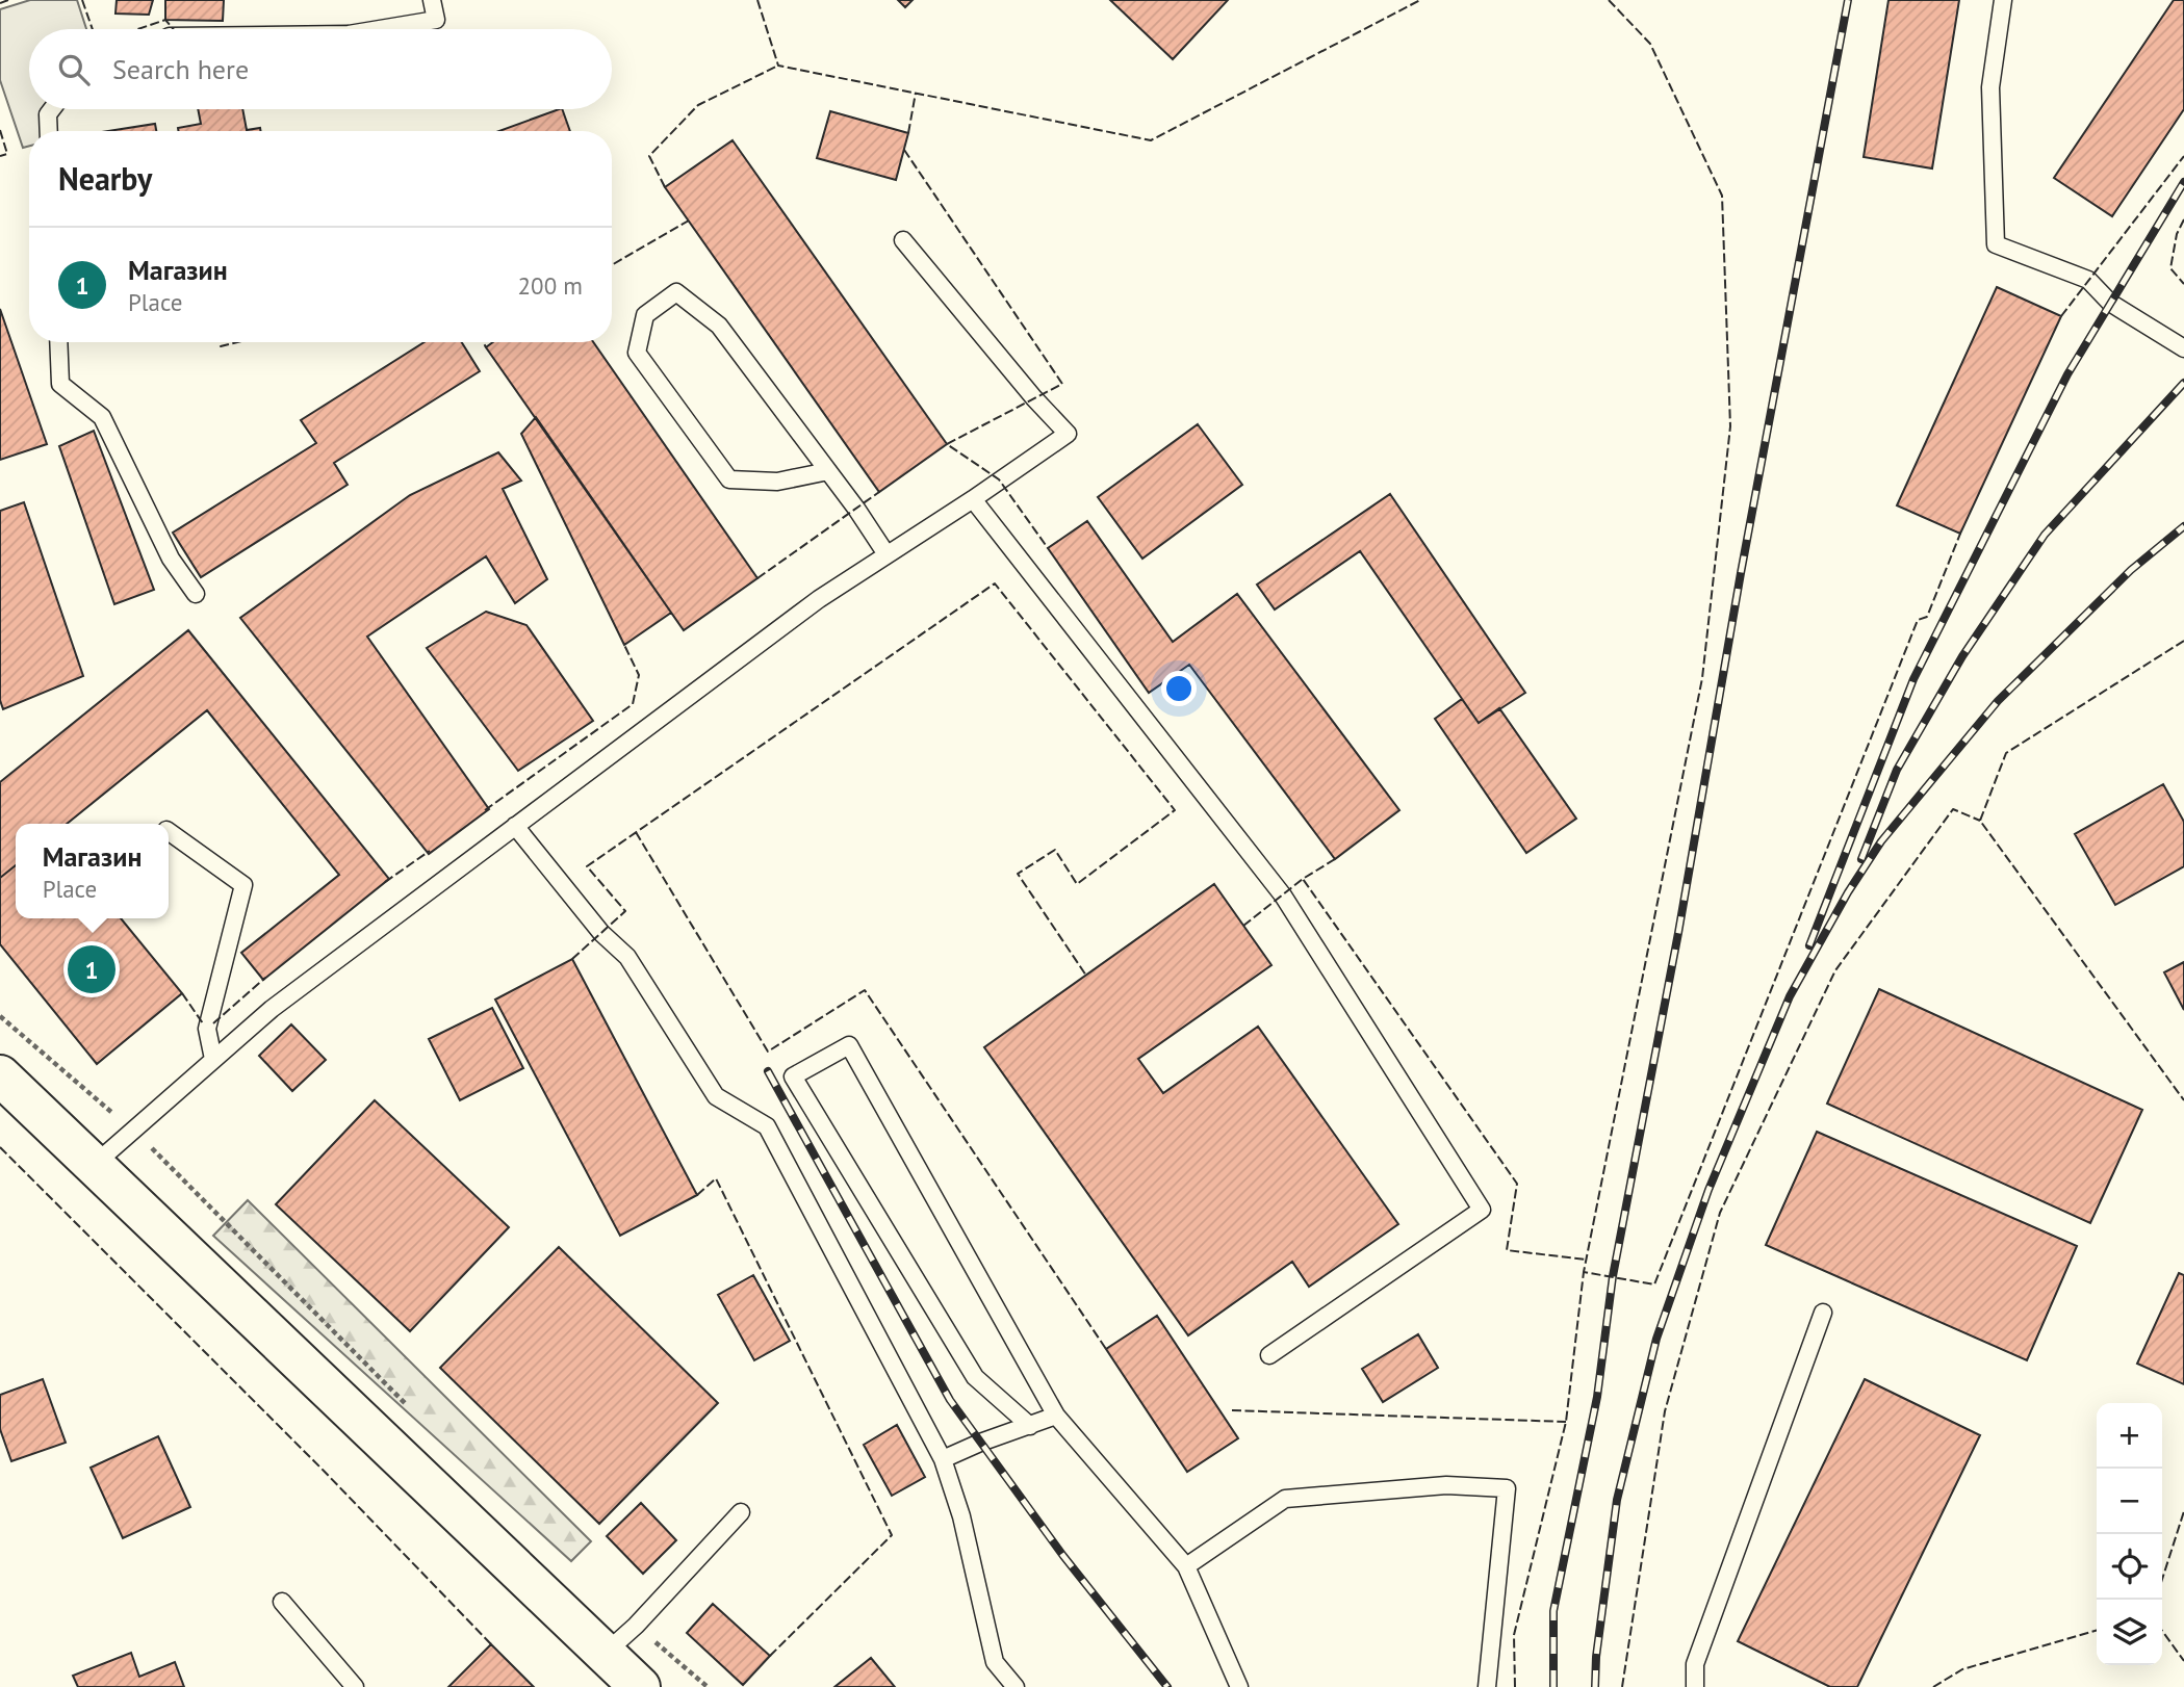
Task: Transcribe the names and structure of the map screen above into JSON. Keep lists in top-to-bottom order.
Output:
{
  "page": {
    "search": "Search here",
    "heading": "Nearby",
    "list": [
      {
        "mark": "1",
        "name": "Магазин",
        "note": "Place",
        "value": "200 m"
      }
    ],
    "popup": ["Магазин", "Place"],
    "pins": "1",
    "map_buttons": ["+", "−"]
  }
}
